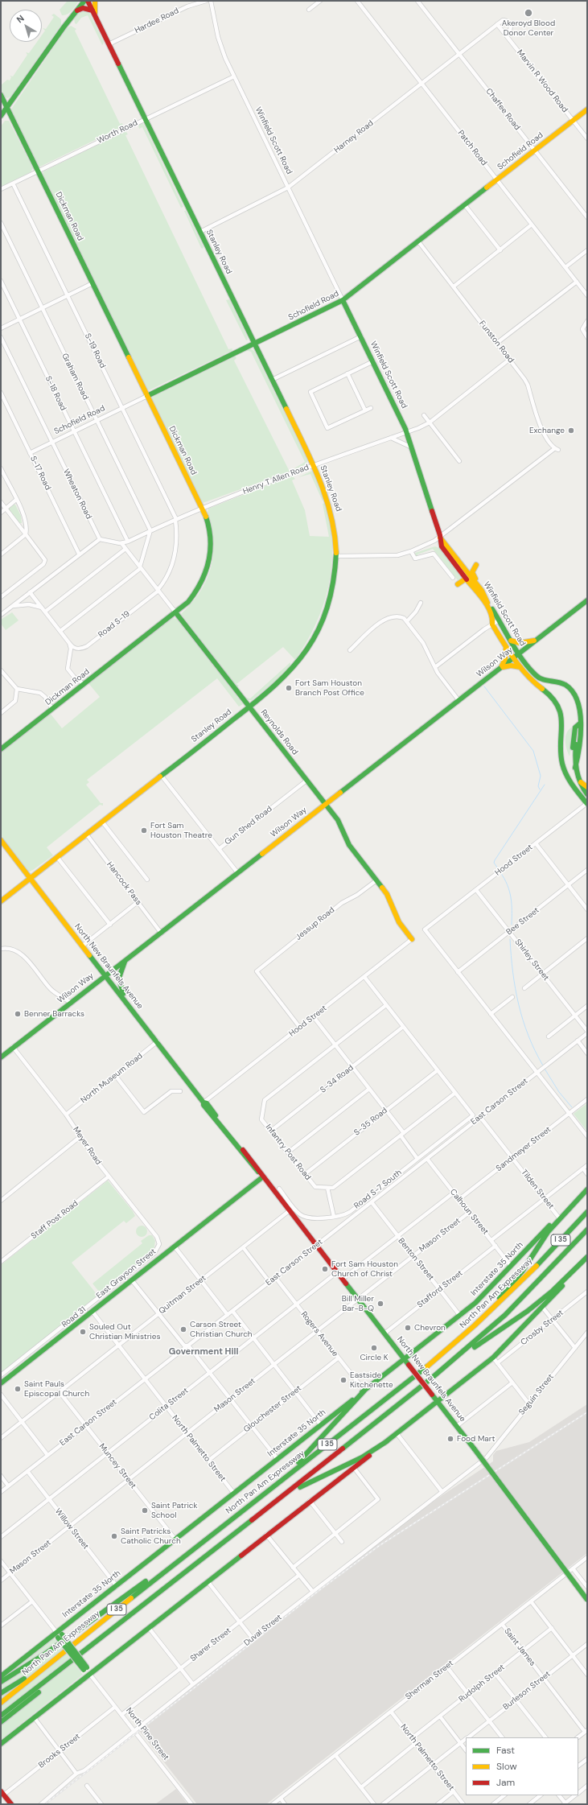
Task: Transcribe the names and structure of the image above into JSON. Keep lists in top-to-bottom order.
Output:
{
  "streets": {
    "main road": [
      "Winfield Scott Road",
      "Schofield Road",
      "Dickman Road",
      "Stanley Road",
      "Wilson Way",
      "Reynolds Road",
      "North New Braunfels Avenue",
      "I 35",
      "Interstate 35 North",
      "East Grayson Street",
      "North Pan Am Expressway",
      "North Pine Street"
    ],
    "street": [
      "Hardee Road",
      "Marvin R Wood Road",
      "Chaffee Road",
      "Worth Road",
      "Harney Road",
      "Patch Road",
      "Funston Road",
      "S-19 Road",
      "Graham Road",
      "S-18 Road",
      "S-17 Road",
      "Henry T Allen Road",
      "Wheaton Road",
      "Road S-19",
      "Gun Shed Road",
      "Hood Street",
      "Hancock Pass",
      "Bee Street",
      "Jessup Road",
      "Shirley Street",
      "North Museum Road",
      "S-34 Road",
      "East Carson Street",
      "S-35 Road",
      "Meyer Road",
      "Sandmeyer Street",
      "Infantry Post Road",
      "Road S-7 South",
      "Tilden Street",
      "Calhoun Street",
      "Staff Post Road",
      "Mason Street",
      "Benton Street",
      "Stafford Street",
      "Quitman Street",
      "Road 31",
      "Crosby Street",
      "Rogers Avenue",
      "Seguin Street",
      "Colita Street",
      "Glouchester Street",
      "North Palmetto Street",
      "Muncey Street",
      "Willow Street",
      "Duval Street",
      "Sharer Street",
      "Saint James",
      "Sherman Street",
      "Rudolph Street",
      "Burleson Street",
      "Brooks Street"
    ]
  },
  "crossings": [
    ["Hardee Road", "Stanley Road"],
    ["Marvin R Wood Road", "Harney Road"],
    ["Marvin R Wood Road", "Schofield Road"],
    ["Chaffee Road", "Harney Road"],
    ["Chaffee Road", "Schofield Road"],
    ["Worth Road", "Winfield Scott Road"],
    ["Worth Road", "Dickman Road"],
    ["Worth Road", "Stanley Road"],
    ["Worth Road", "S-19 Road"],
    ["Harney Road", "Winfield Scott Road"],
    ["Harney Road", "Patch Road"],
    ["Harney Road", "Stanley Road"],
    ["Winfield Scott Road", "Schofield Road"],
    ["Winfield Scott Road", "Funston Road"],
    ["Winfield Scott Road", "Henry T Allen Road"],
    ["Winfield Scott Road", "Wilson Way"],
    ["Winfield Scott Road", "Hood Street"],
    ["Patch Road", "Schofield Road"],
    ["Schofield Road", "Dickman Road"],
    ["Schofield Road", "Stanley Road"],
    ["Schofield Road", "Funston Road"],
    ["Schofield Road", "S-19 Road"],
    ["Schofield Road", "Graham Road"],
    ["Schofield Road", "S-18 Road"],
    ["Schofield Road", "S-17 Road"],
    ["Schofield Road", "Wheaton Road"],
    ["Dickman Road", "Henry T Allen Road"],
    ["Dickman Road", "Reynolds Road"],
    ["Stanley Road", "Henry T Allen Road"],
    ["Stanley Road", "Reynolds Road"],
    ["Stanley Road", "Gun Shed Road"],
    ["Stanley Road", "Hancock Pass"],
    ["Stanley Road", "North New Braunfels Avenue"],
    ["Funston Road", "Henry T Allen Road"],
    ["S-19 Road", "Henry T Allen Road"],
    ["S-19 Road", "Road S-19"],
    ["S-19 Road", "Reynolds Road"],
    ["Graham Road", "Henry T Allen Road"],
    ["S-18 Road", "Henry T Allen Road"],
    ["Henry T Allen Road", "Wheaton Road"],
    ["Henry T Allen Road", "Reynolds Road"],
    ["Road S-19", "Reynolds Road"],
    ["Wilson Way", "Reynolds Road"],
    ["Wilson Way", "Hancock Pass"],
    ["Wilson Way", "North New Braunfels Avenue"],
    ["Wilson Way", "Meyer Road"],
    ["Reynolds Road", "Gun Shed Road"],
    ["Reynolds Road", "Hood Street"],
    ["Reynolds Road", "Jessup Road"],
    ["Hood Street", "Bee Street"],
    ["Hood Street", "Jessup Road"],
    ["Hood Street", "Shirley Street"],
    ["Hood Street", "North New Braunfels Avenue"],
    ["Bee Street", "Shirley Street"],
    ["Shirley Street", "East Carson Street"],
    ["North New Braunfels Avenue", "North Museum Road"],
    ["North New Braunfels Avenue", "East Carson Street"],
    ["North New Braunfels Avenue", "Mason Street"],
    ["North New Braunfels Avenue", "Interstate 35 North"],
    ["North New Braunfels Avenue", "East Grayson Street"],
    ["North New Braunfels Avenue", "Stafford Street"],
    ["North New Braunfels Avenue", "Quitman Street"],
    ["North New Braunfels Avenue", "Colita Street"],
    ["North Museum Road", "Meyer Road"],
    ["S-34 Road", "Infantry Post Road"],
    ["East Carson Street", "Tilden Street"],
    ["East Carson Street", "Calhoun Street"],
    ["East Carson Street", "Benton Street"],
    ["East Carson Street", "Rogers Avenue"],
    ["East Carson Street", "North Palmetto Street"],
    ["East Carson Street", "Muncey Street"],
    ["East Carson Street", "Willow Street"],
    ["S-35 Road", "Infantry Post Road"],
    ["Meyer Road", "Staff Post Road"],
    ["Meyer Road", "Road 31"],
    ["Sandmeyer Street", "Tilden Street"],
    ["Sandmeyer Street", "Calhoun Street"],
    ["Tilden Street", "Interstate 35 North"],
    ["Calhoun Street", "Mason Street"],
    ["Calhoun Street", "Interstate 35 North"],
    ["Calhoun Street", "Stafford Street"],
    ["Mason Street", "Benton Street"],
    ["Mason Street", "Rogers Avenue"],
    ["Mason Street", "North Palmetto Street"],
    ["Mason Street", "Muncey Street"],
    ["Mason Street", "Willow Street"],
    ["Mason Street", "North Pine Street"],
    ["Benton Street", "Interstate 35 North"],
    ["Benton Street", "Stafford Street"],
    ["Interstate 35 North", "Rogers Avenue"],
    ["Interstate 35 North", "North Palmetto Street"],
    ["Interstate 35 North", "Muncey Street"],
    ["Interstate 35 North", "Willow Street"],
    ["Interstate 35 North", "North Pine Street"],
    ["East Grayson Street", "North Palmetto Street"],
    ["Quitman Street", "North Palmetto Street"],
    ["Quitman Street", "Muncey Street"],
    ["Rogers Avenue", "Colita Street"],
    ["Rogers Avenue", "Glouchester Street"],
    ["Seguin Street", "Duval Street"],
    ["Colita Street", "North Palmetto Street"],
    ["Colita Street", "Muncey Street"],
    ["Colita Street", "Willow Street"],
    ["Glouchester Street", "North Palmetto Street"],
    ["North Palmetto Street", "Sherman Street"],
    ["North Palmetto Street", "Rudolph Street"],
    ["North Palmetto Street", "Burleson Street"],
    ["Duval Street", "North Pine Street"],
    ["Sharer Street", "North Pine Street"],
    ["Saint James", "Sherman Street"],
    ["Saint James", "Rudolph Street"],
    ["Saint James", "Burleson Street"],
    ["North Pine Street", "Brooks Street"]
  ],
  "districts": ["Government Hill"],
  "places": [
    "Akeroyd Blood Donor Center",
    "Exchange",
    "Fort Sam Houston Branch Post Office",
    "Fort Sam Houston Theatre",
    "Benner Barracks",
    "Fort Sam Houston Church of Christ",
    "Bill Miller Bar-B-Q",
    "Chevron",
    "Carson Street Christian Church",
    "Souled Out Christian Ministries",
    "Circle K",
    "Eastside Kitchenette",
    "Saint Pauls Episcopal Church",
    "Food Mart",
    "Saint Patrick School",
    "Saint Patricks Catholic Church"
  ],
  "legend": ["Fast", "Slow", "Jam"],
  "north": "top left"
}
